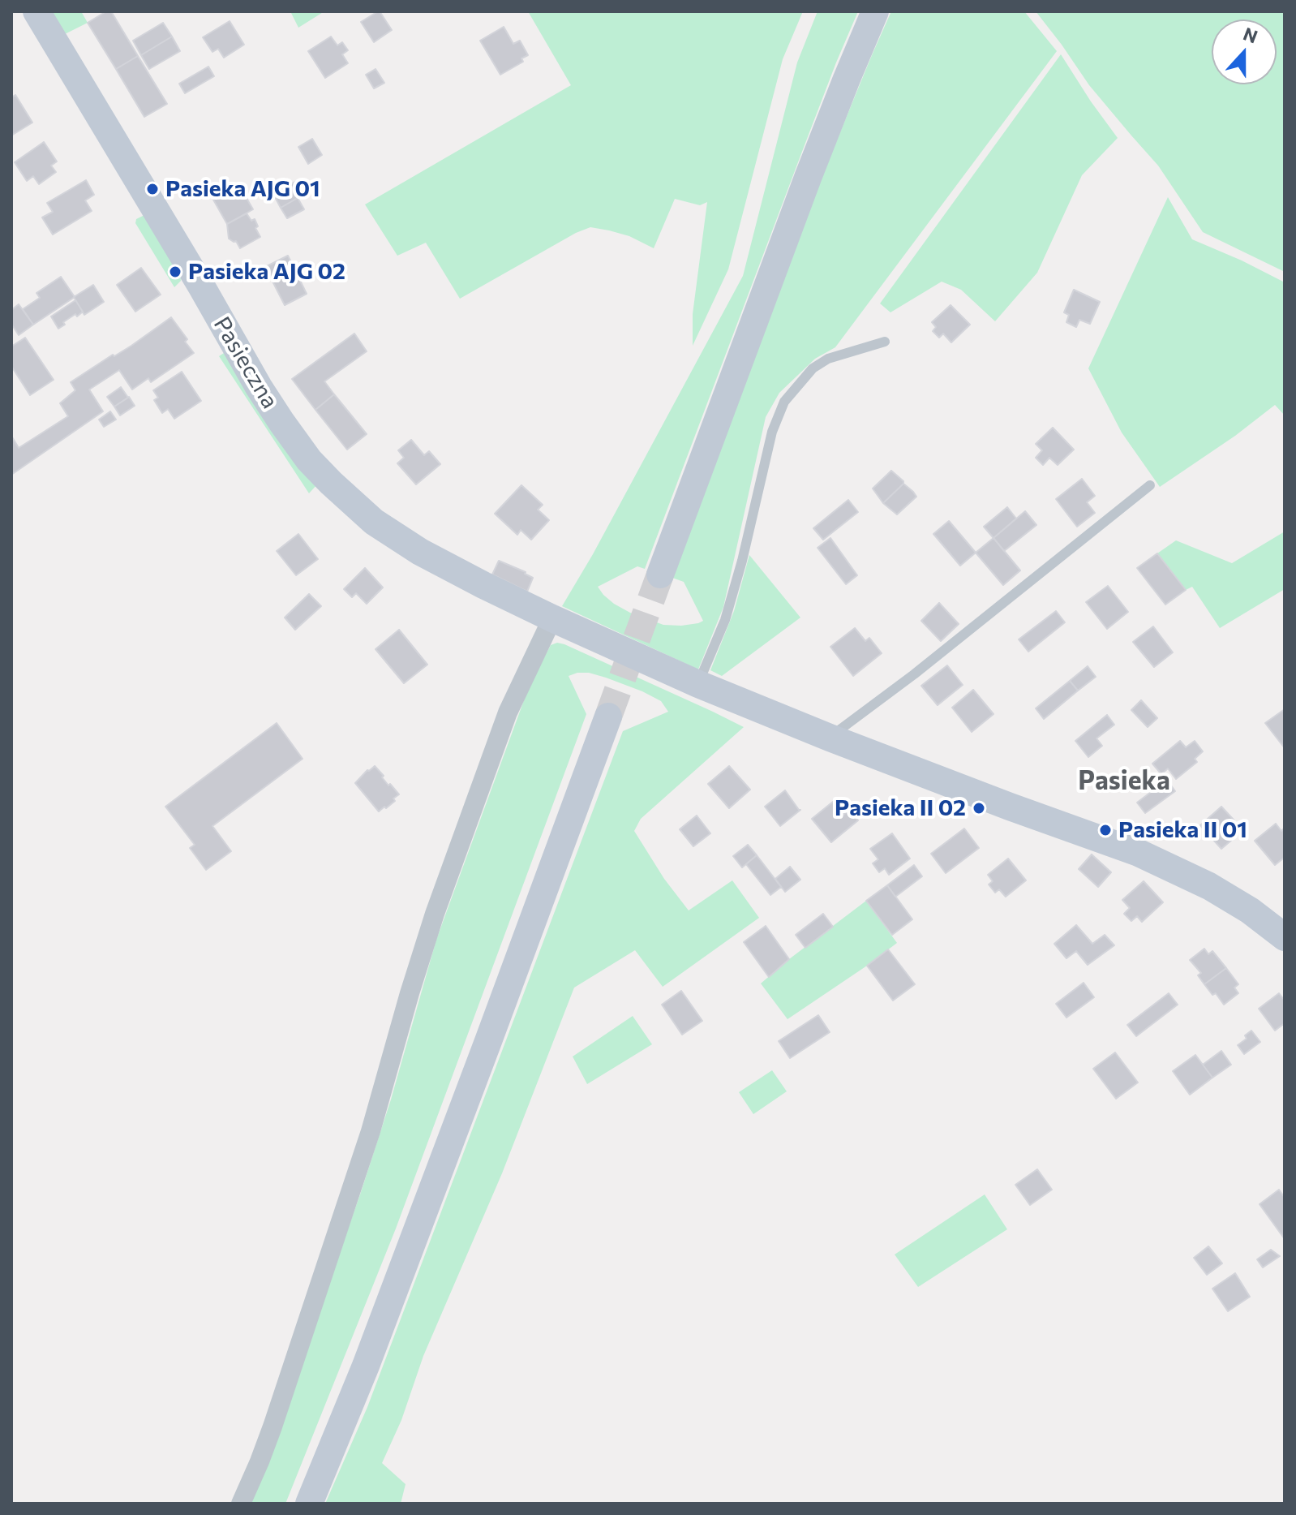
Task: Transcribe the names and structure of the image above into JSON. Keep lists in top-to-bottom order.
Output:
{
  "streets": {
    "street": ["Pasieczna"]
  },
  "districts": ["Pasieka"],
  "places": [
    "Pasieka AJG 01",
    "Pasieka AJG 02",
    "Pasieka II 02",
    "Pasieka II 01"
  ],
  "north": "top"
}
